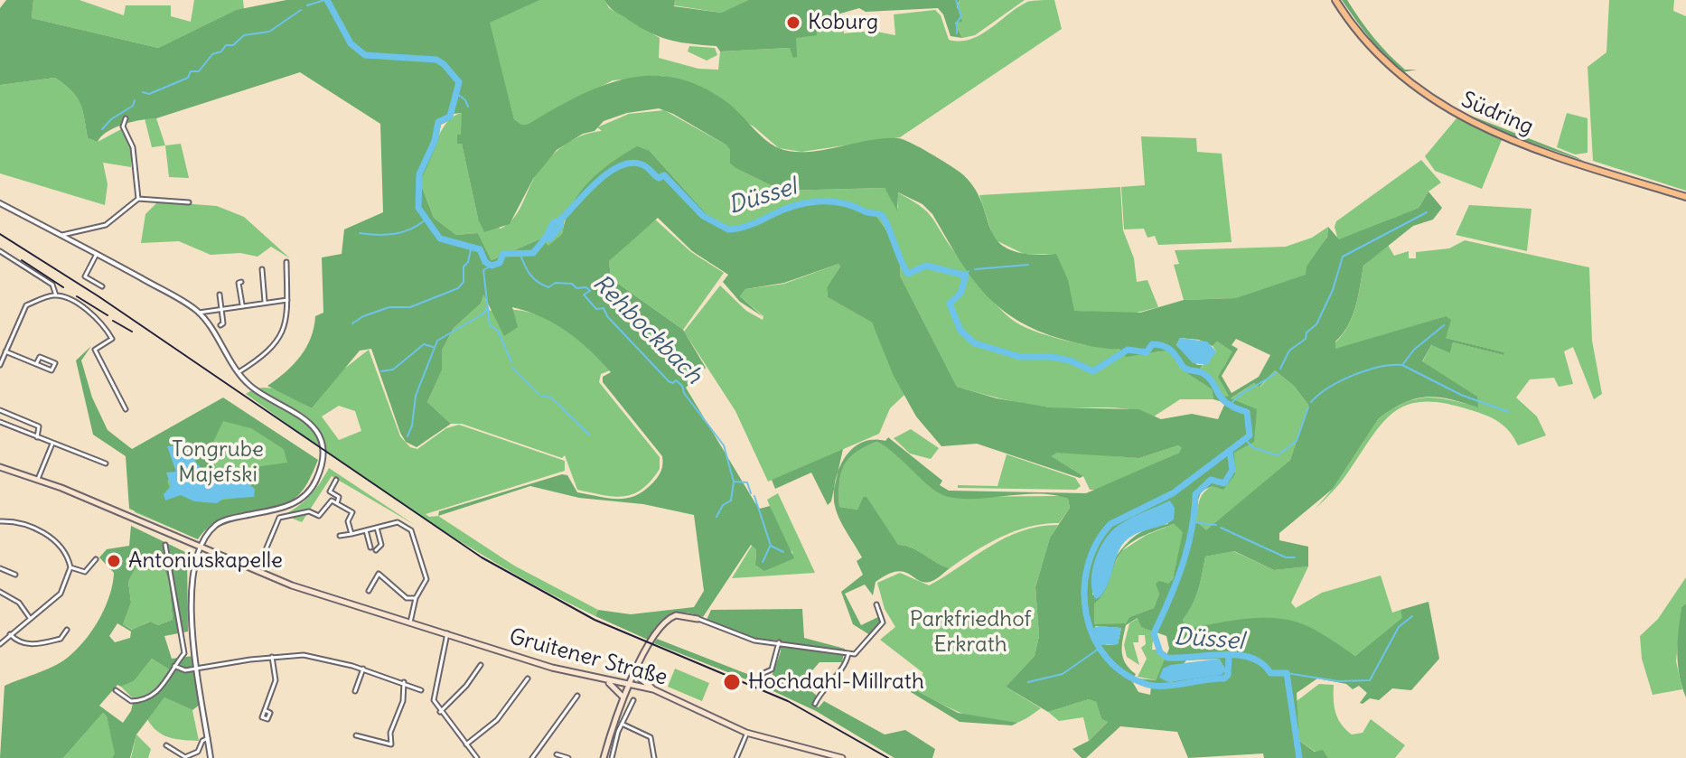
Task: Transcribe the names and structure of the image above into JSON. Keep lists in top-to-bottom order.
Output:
{
  "streets": {
    "main road": ["Südring", "Gruitener Straße"]
  },
  "water": ["Düssel", "Rehbockbach"],
  "parks": ["Tongrube Majefski", "Parkfriedhof Erkrath"],
  "places": ["Koburg", "Antoniuskapelle", "Hochdahl-Millrath"]
}
